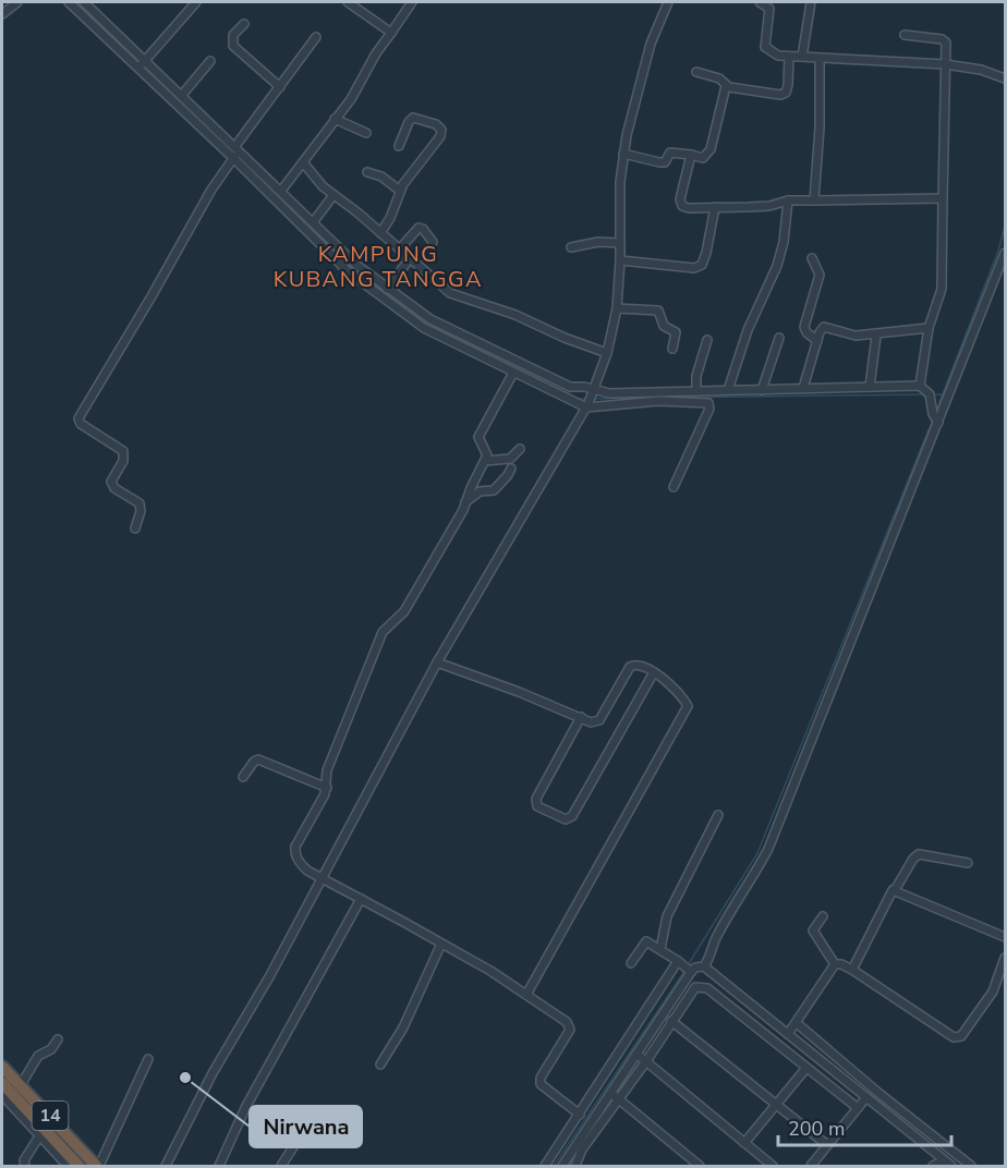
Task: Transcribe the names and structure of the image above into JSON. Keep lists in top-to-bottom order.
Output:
{
  "streets": {
    "highway": ["14"]
  },
  "districts": ["KAMPUNG KUBANG TANGGA"],
  "places": ["Nirwana"],
  "scale_bar": "200 m"
}
